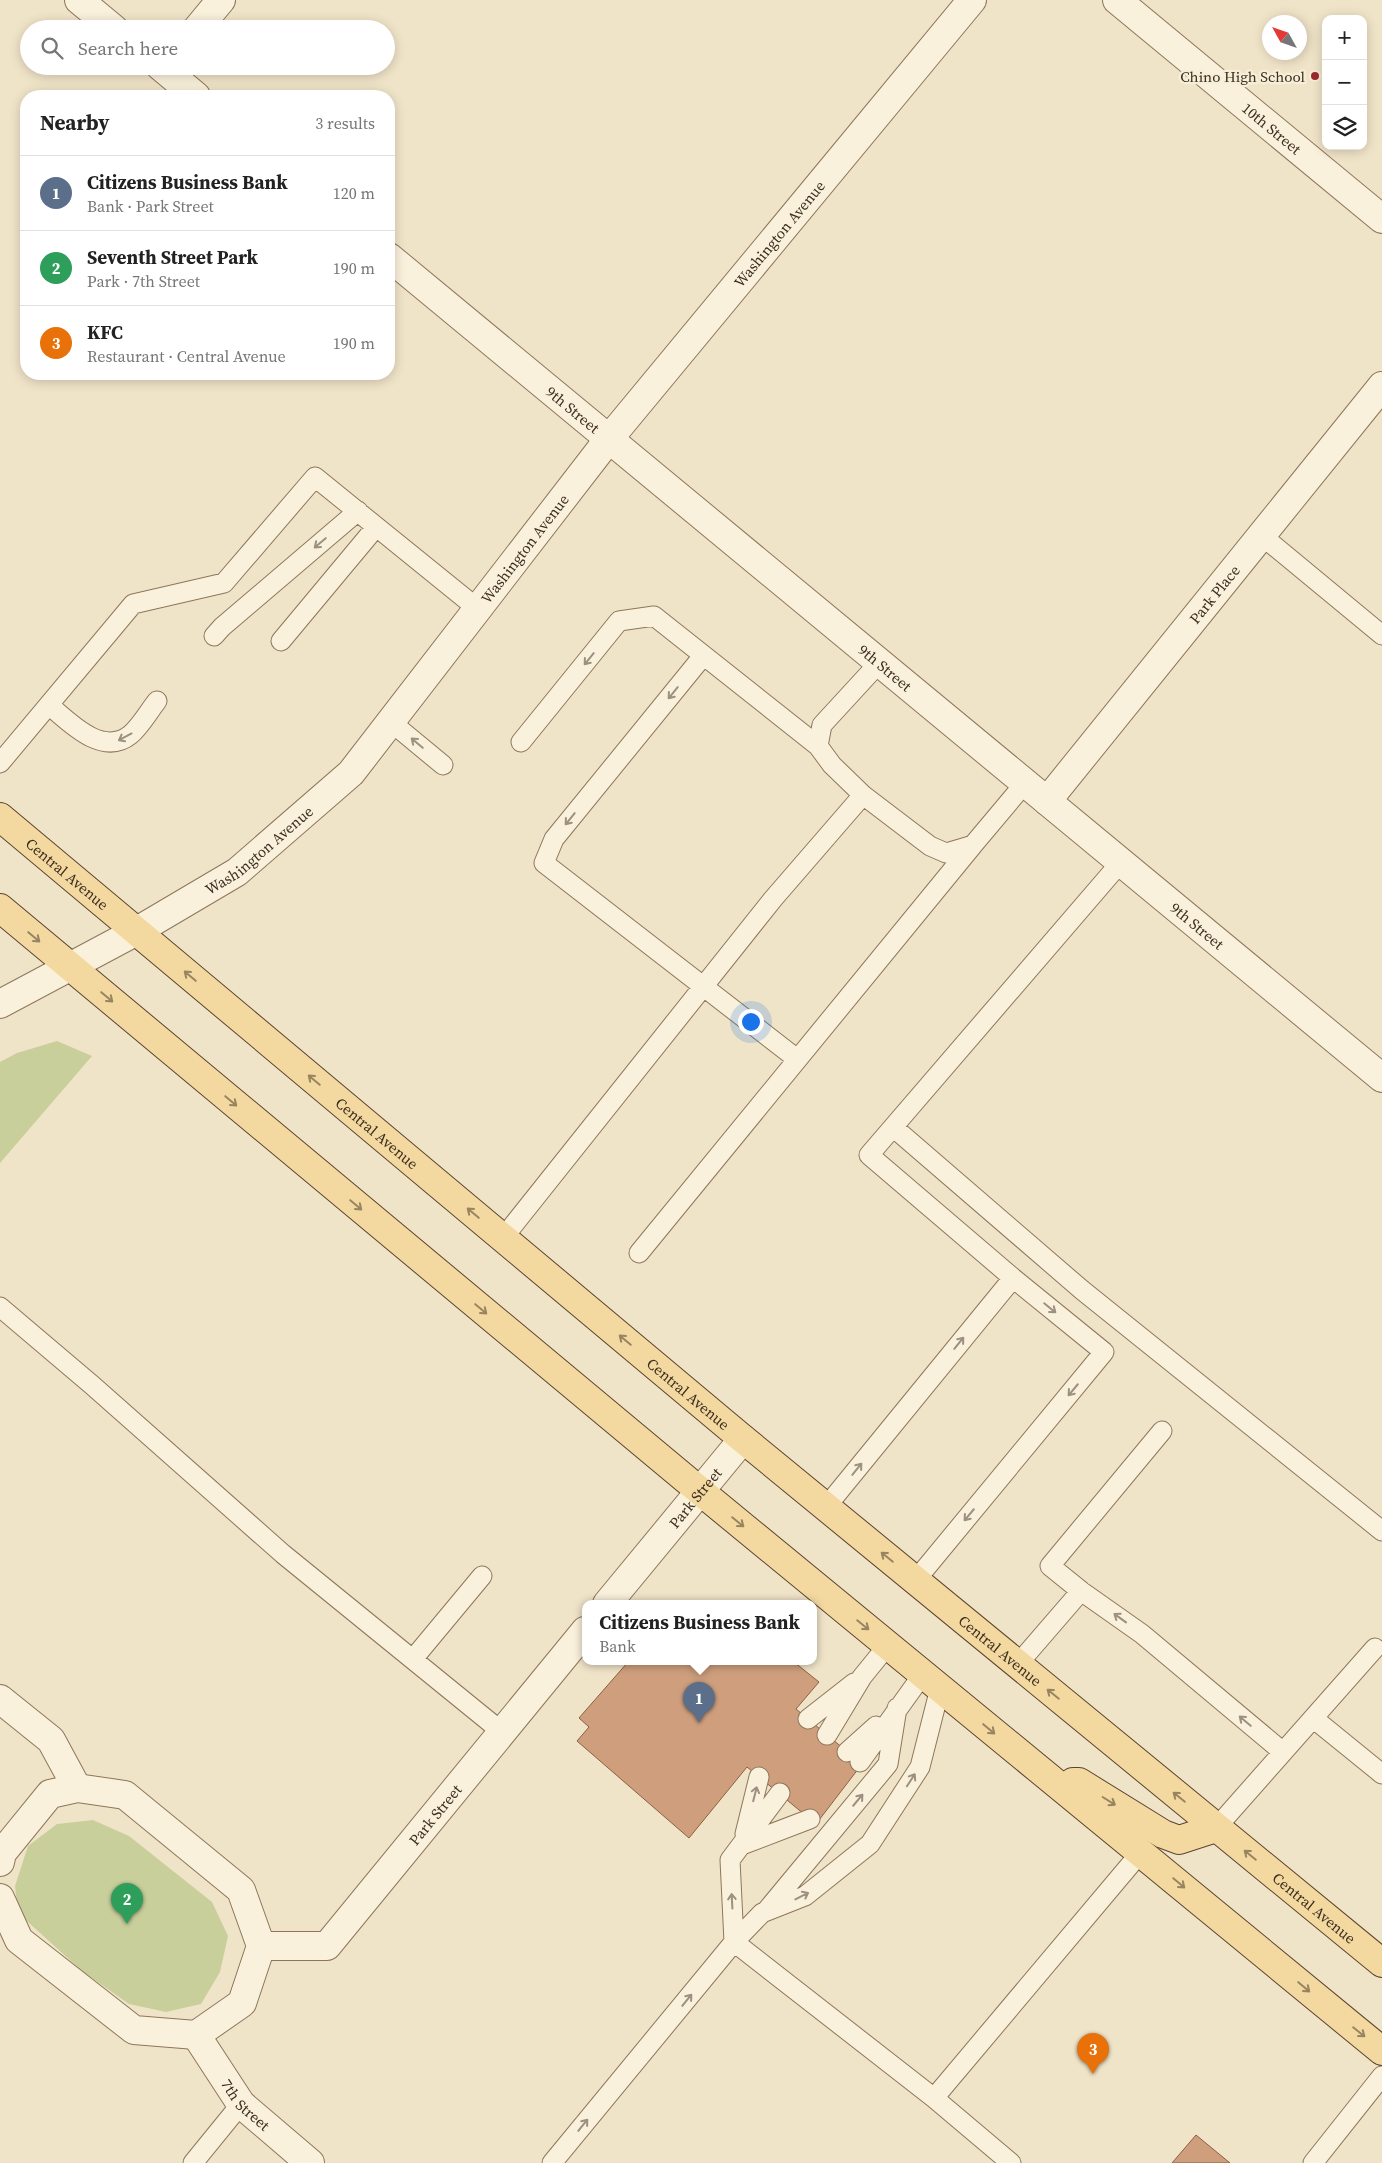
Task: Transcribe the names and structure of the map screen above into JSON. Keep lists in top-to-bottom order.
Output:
{
  "streets": {
    "main road": ["Central Avenue"],
    "street": [
      "10th Street",
      "Washington Avenue",
      "9th Street",
      "Park Place",
      "Park Street",
      "7th Street"
    ]
  },
  "crossings": [
    ["Washington Avenue", "9th Street"],
    ["Washington Avenue", "Central Avenue"],
    ["9th Street", "Park Place"],
    ["Central Avenue", "Park Street"]
  ],
  "places": ["Chino High School"],
  "north": "top left",
  "page": {
    "map_buttons": ["+", "−"],
    "search": "Search here",
    "heading": ["Nearby", "3 results"],
    "list": [
      {
        "mark": "1",
        "name": "Citizens Business Bank",
        "note": "Bank · Park Street",
        "value": "120 m"
      },
      {
        "mark": "2",
        "name": "Seventh Street Park",
        "note": "Park · 7th Street",
        "value": "190 m"
      },
      {
        "mark": "3",
        "name": "KFC",
        "note": "Restaurant · Central Avenue",
        "value": "190 m"
      }
    ],
    "popup": ["Citizens Business Bank", "Bank"],
    "pins": ["1", "2", "3"]
  }
}
